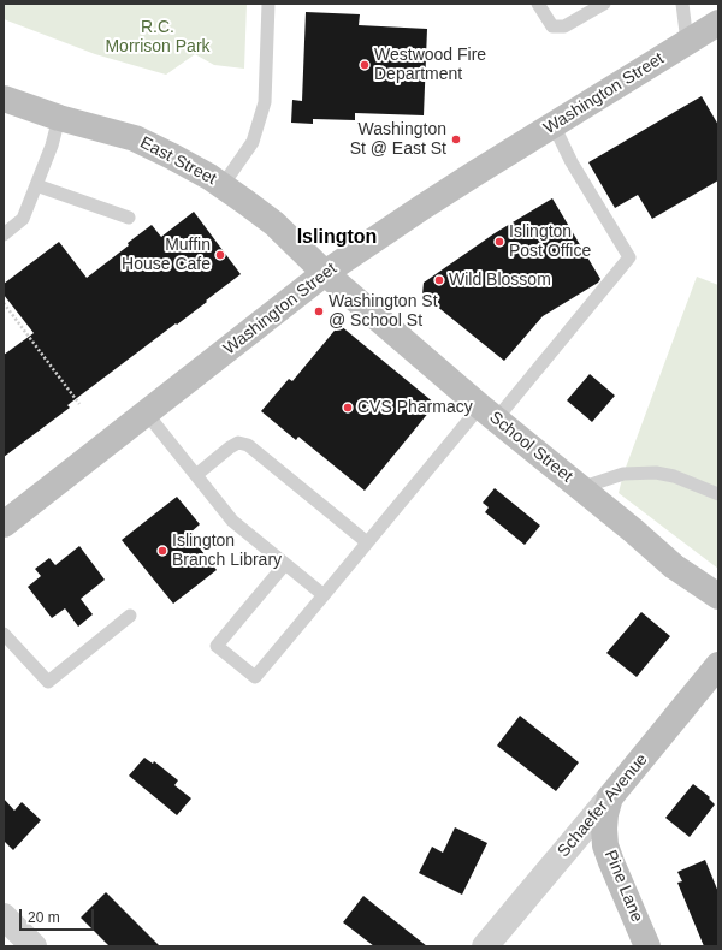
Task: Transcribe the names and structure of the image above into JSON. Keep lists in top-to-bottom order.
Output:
{
  "streets": {
    "main road": [
      "Washington Street",
      "East Street",
      "School Street",
      "Schaefer Avenue",
      "Pine Lane"
    ]
  },
  "crossings": [
    ["Washington Street", "East Street"],
    ["Washington Street", "School Street"],
    ["East Street", "School Street"],
    ["Schaefer Avenue", "Pine Lane"]
  ],
  "districts": ["Islington"],
  "parks": ["R.C. Morrison Park"],
  "places": [
    "Westwood Fire Department",
    "Washington St @ East St",
    "Islington Post Office",
    "Muffin House Cafe",
    "Wild Blossom",
    "Washington St @ School St",
    "CVS Pharmacy",
    "Islington Branch Library"
  ],
  "scale_bar": "20 m"
}
